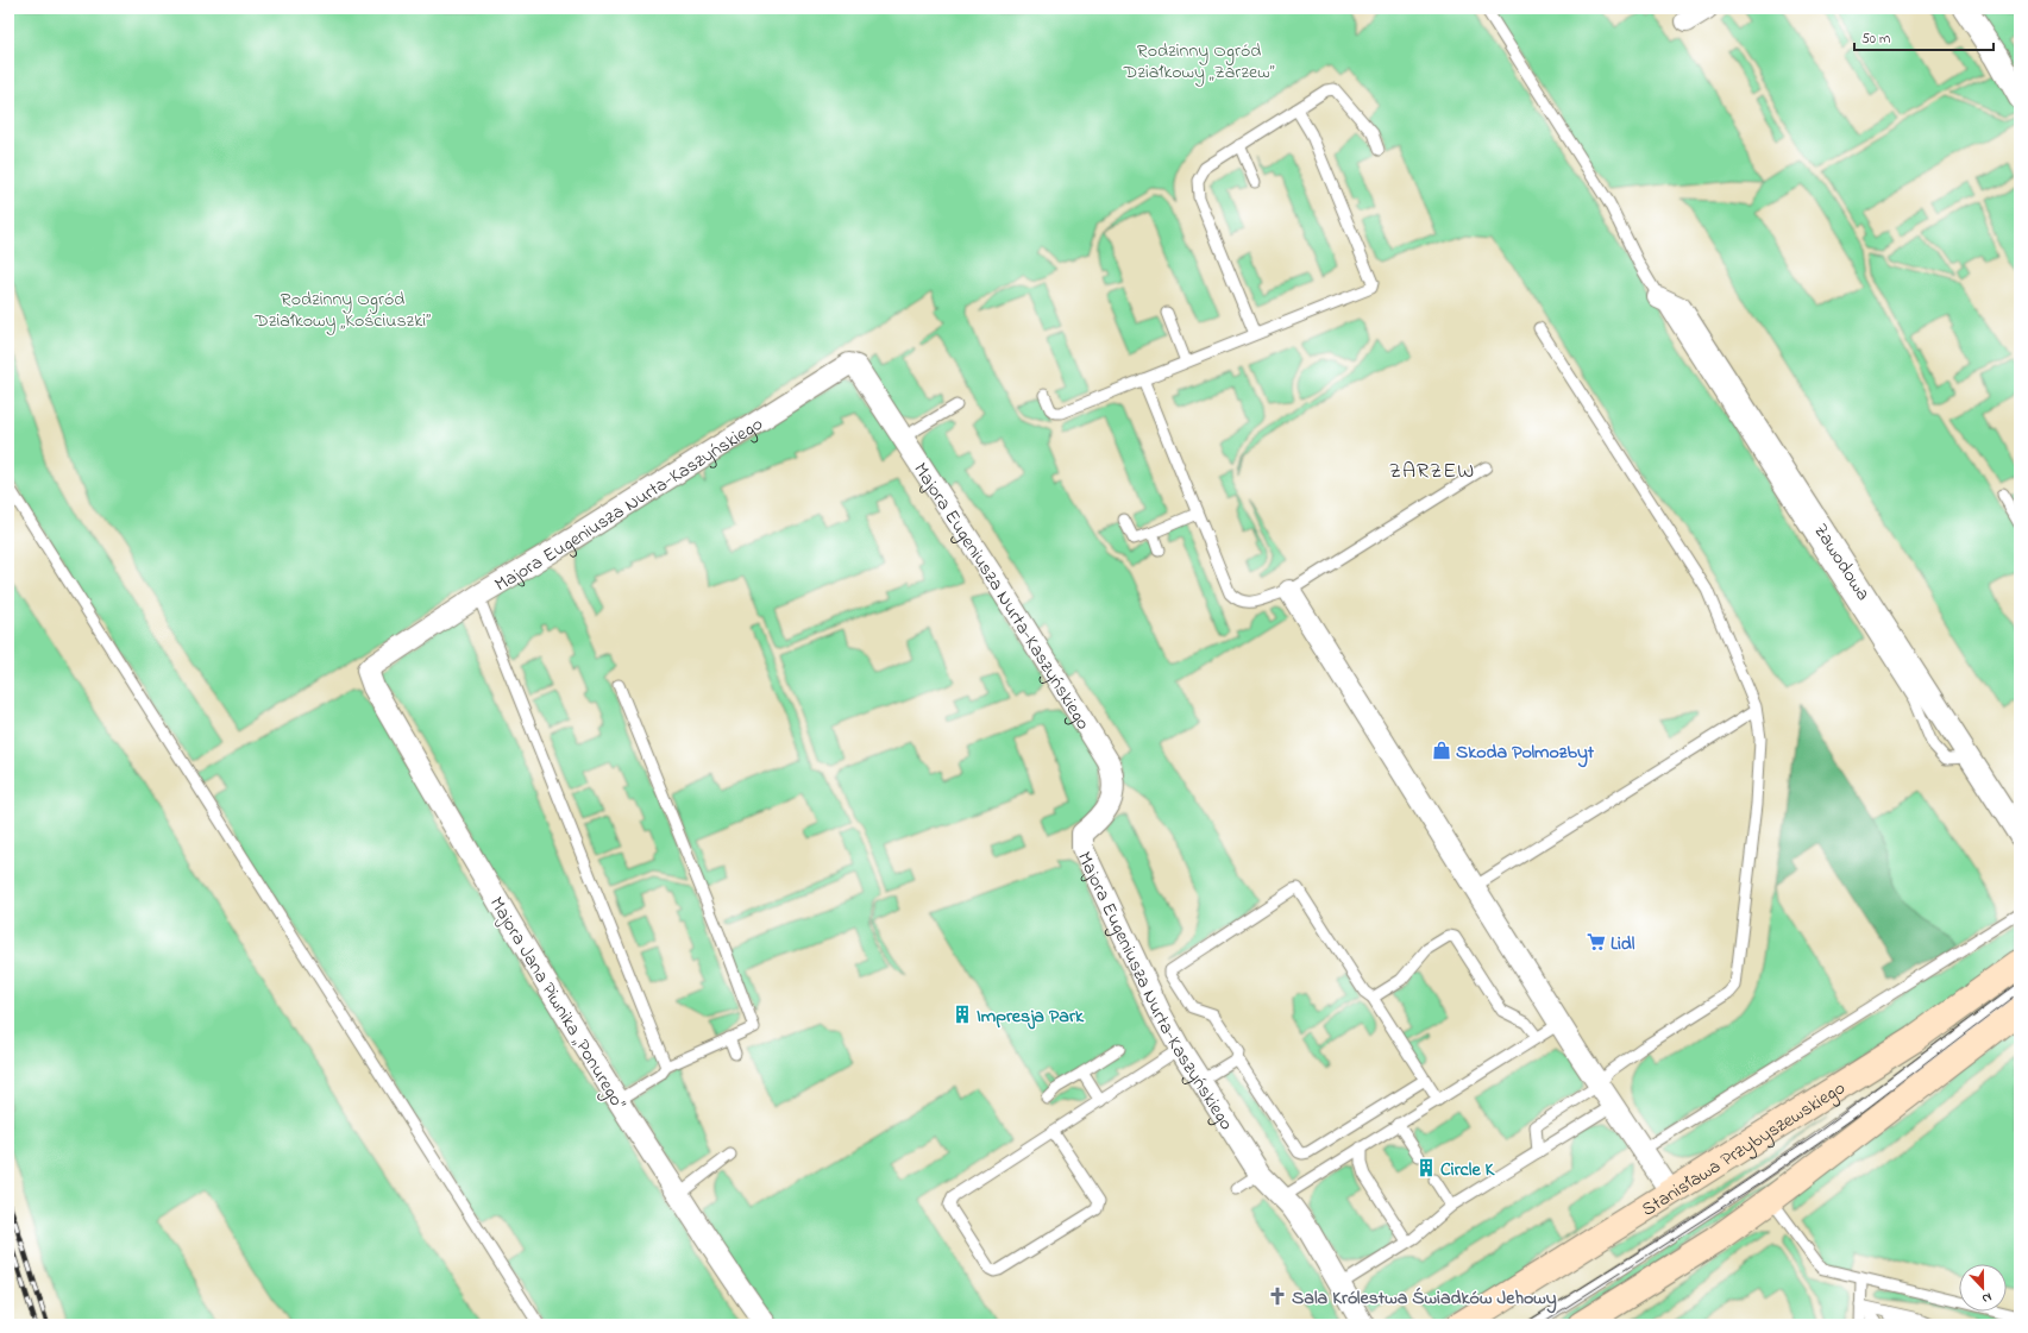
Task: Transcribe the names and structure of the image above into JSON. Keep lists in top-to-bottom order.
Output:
{
  "streets": {
    "main road": ["Stanisława Przybyszewskiego"],
    "street": ["Majora Eugeniusza Nurta-Kaszyńskiego", "Zawodowa", "Majora Jana Piwnika „Ponurego”"]
  },
  "crossings": [
    ["Majora Eugeniusza Nurta-Kaszyńskiego", "Majora Jana Piwnika „Ponurego”"]
  ],
  "districts": ["ZARZEW"],
  "parks": ["Rodzinny Ogród Działkowy „Zarzew”", "Rodzinny Ogród Działkowy „Kościuszki”"],
  "places": {
    "shop": ["Skoda Polmozbyt"],
    "supermarket": ["Lidl"],
    "building": ["Impresja Park", "Circle K"],
    "church": ["Sala Królestwa Świadków Jehowy"]
  },
  "scale_bar": "50 m",
  "north": "bottom"
}
